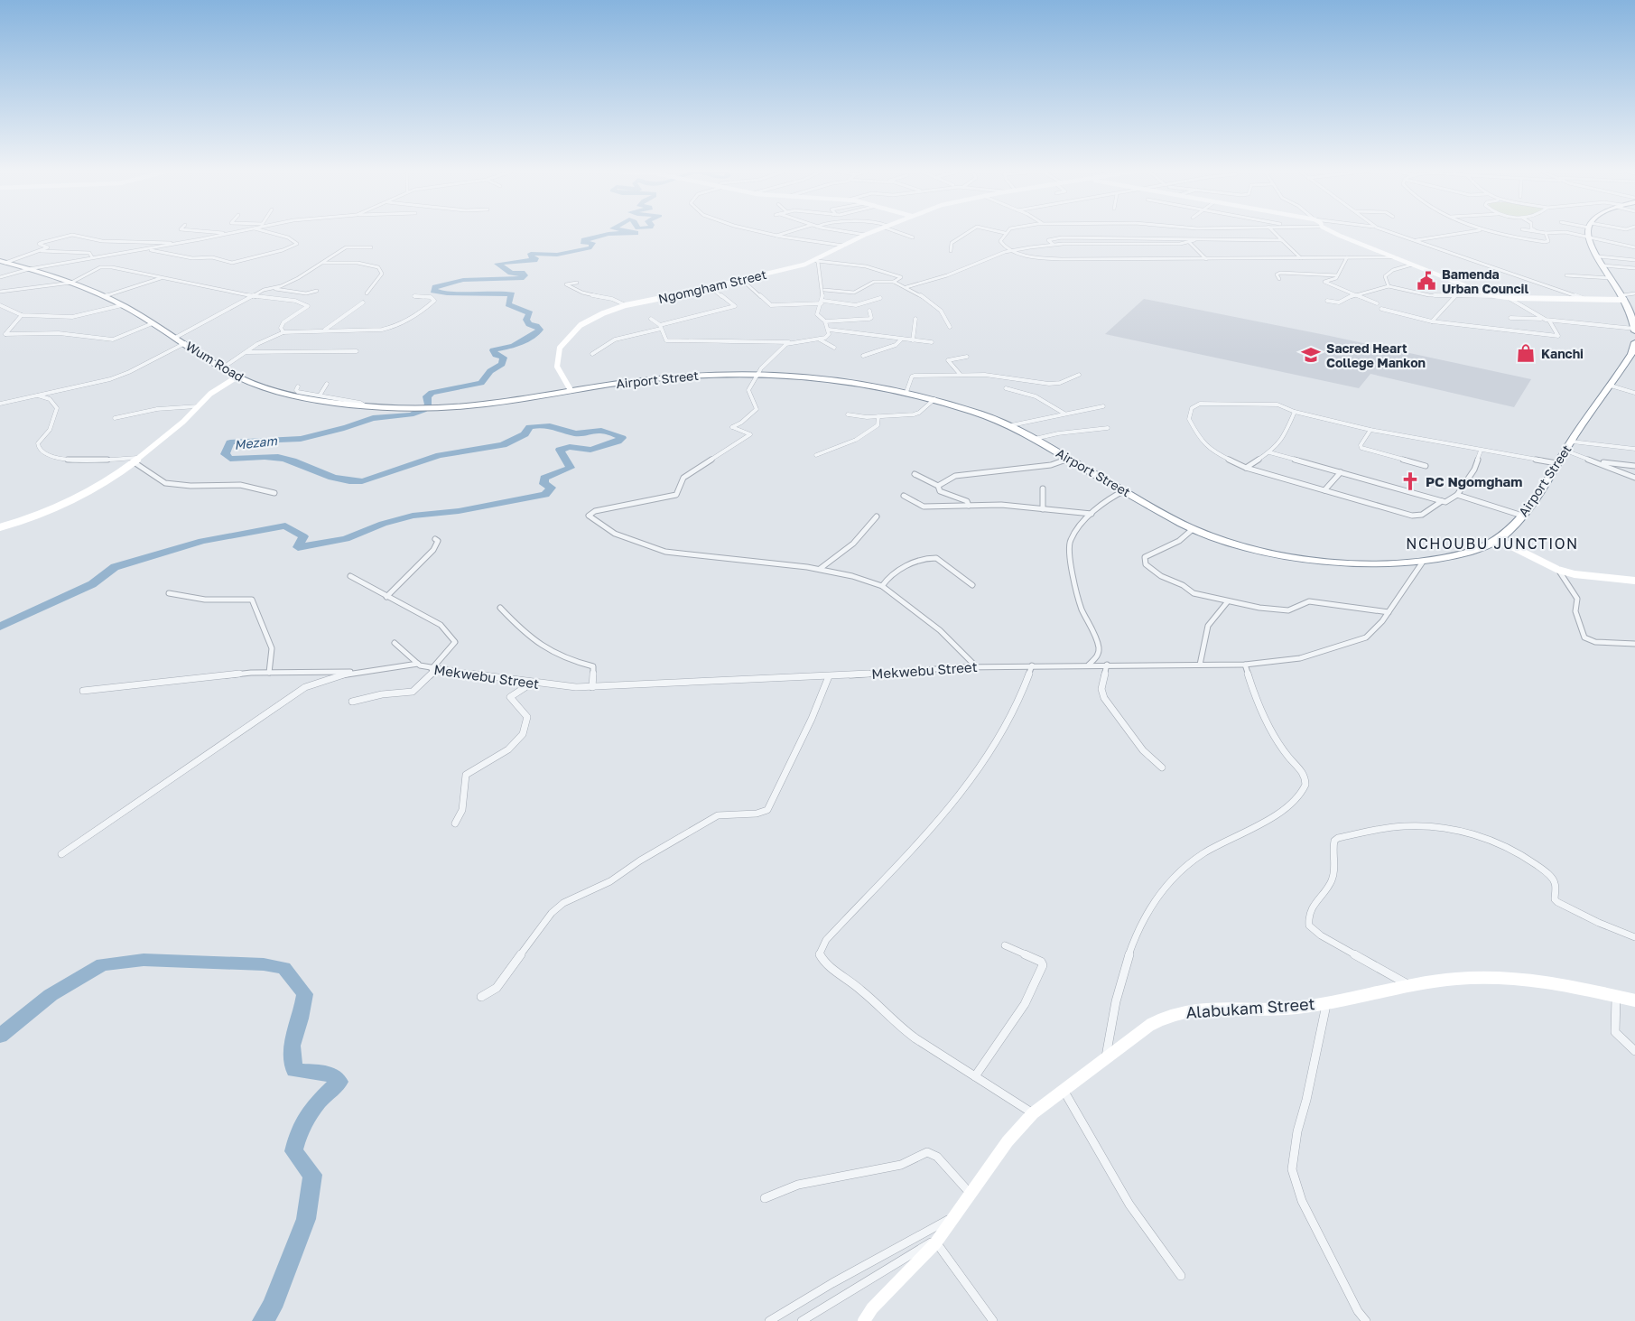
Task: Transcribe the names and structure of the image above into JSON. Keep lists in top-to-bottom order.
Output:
{
  "streets": {
    "highway": ["Wum Road", "Airport Street"],
    "street": ["Ngomgham Street", "Mekwebu Street", "Alabukam Street"]
  },
  "crossings": [
    ["Ngomgham Street", "Airport Street"],
    ["Wum Road", "Airport Street"],
    ["Airport Street", "Mekwebu Street"]
  ],
  "districts": ["NCHOUBU JUNCTION"],
  "water": ["Mezam"],
  "places": {
    "public building": ["Bamenda Urban Council"],
    "shop": ["Kanchi"],
    "school or university": ["Sacred Heart College Mankon"],
    "church": ["PC Ngomgham"]
  }
}
